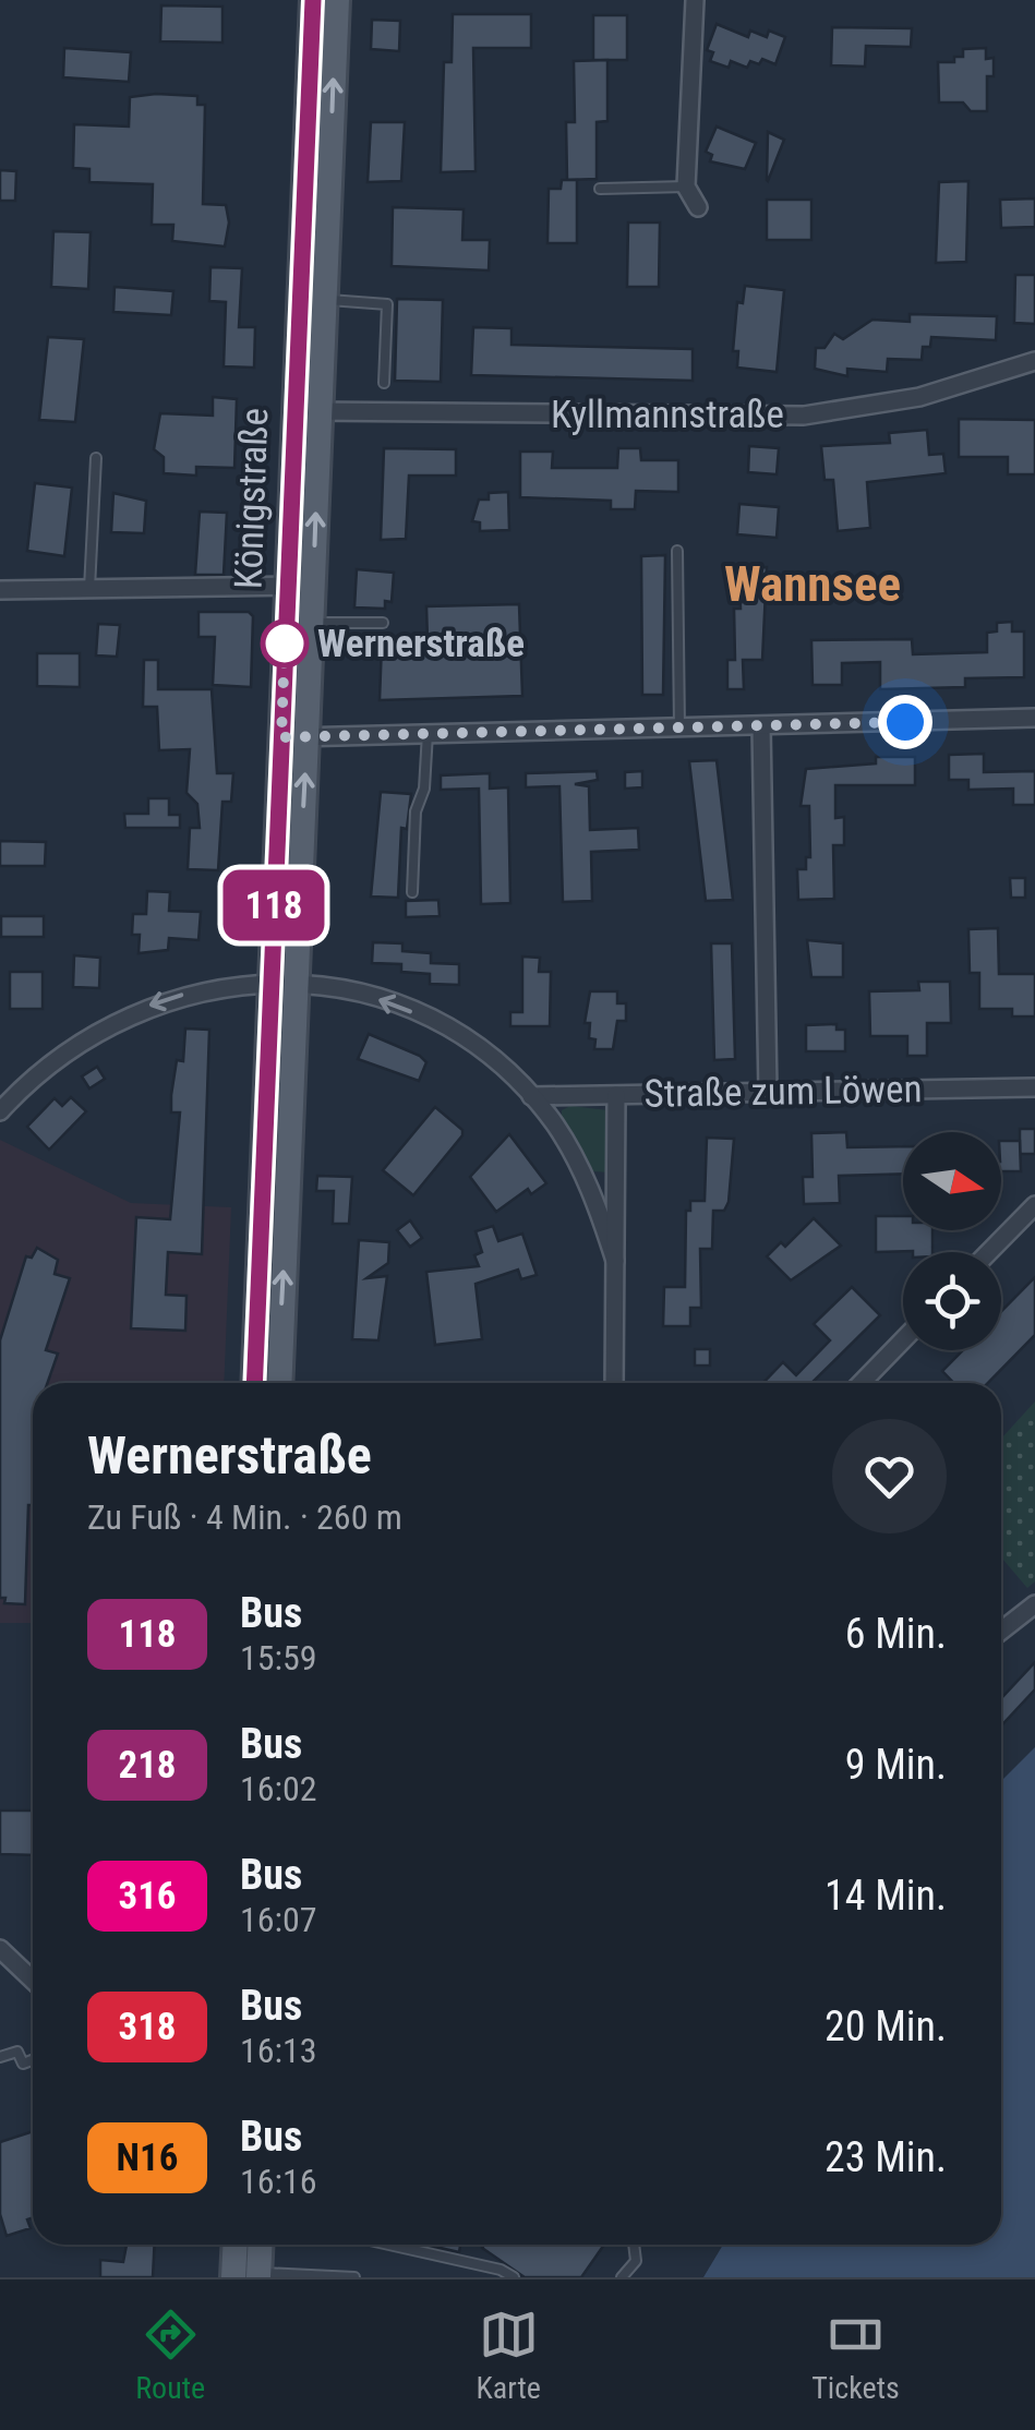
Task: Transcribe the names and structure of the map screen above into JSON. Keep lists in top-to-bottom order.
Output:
{
  "streets": {
    "main road": ["Königstraße"],
    "street": ["Kyllmannstraße", "Straße zum Löwen"]
  },
  "crossings": [
    ["Kyllmannstraße", "Königstraße"]
  ],
  "districts": ["Wannsee"],
  "places": ["Wernerstraße"],
  "lines": ["bus line 118"],
  "north": "right",
  "page": {
    "on_map": "118",
    "heading": ["Wernerstraße", "Zu Fuß · 4 Min. · 260 m"],
    "list": [
      {
        "mark": "118",
        "name": "Bus",
        "note": "15:59",
        "value": "6 Min."
      },
      {
        "mark": "218",
        "name": "Bus",
        "note": "16:02",
        "value": "9 Min."
      },
      {
        "mark": "316",
        "name": "Bus",
        "note": "16:07",
        "value": "14 Min."
      },
      {
        "mark": "318",
        "name": "Bus",
        "note": "16:13",
        "value": "20 Min."
      },
      {
        "mark": "N16",
        "name": "Bus",
        "note": "16:16",
        "value": "23 Min."
      }
    ],
    "tabs": ["Route", "Karte", "Tickets"]
  }
}
